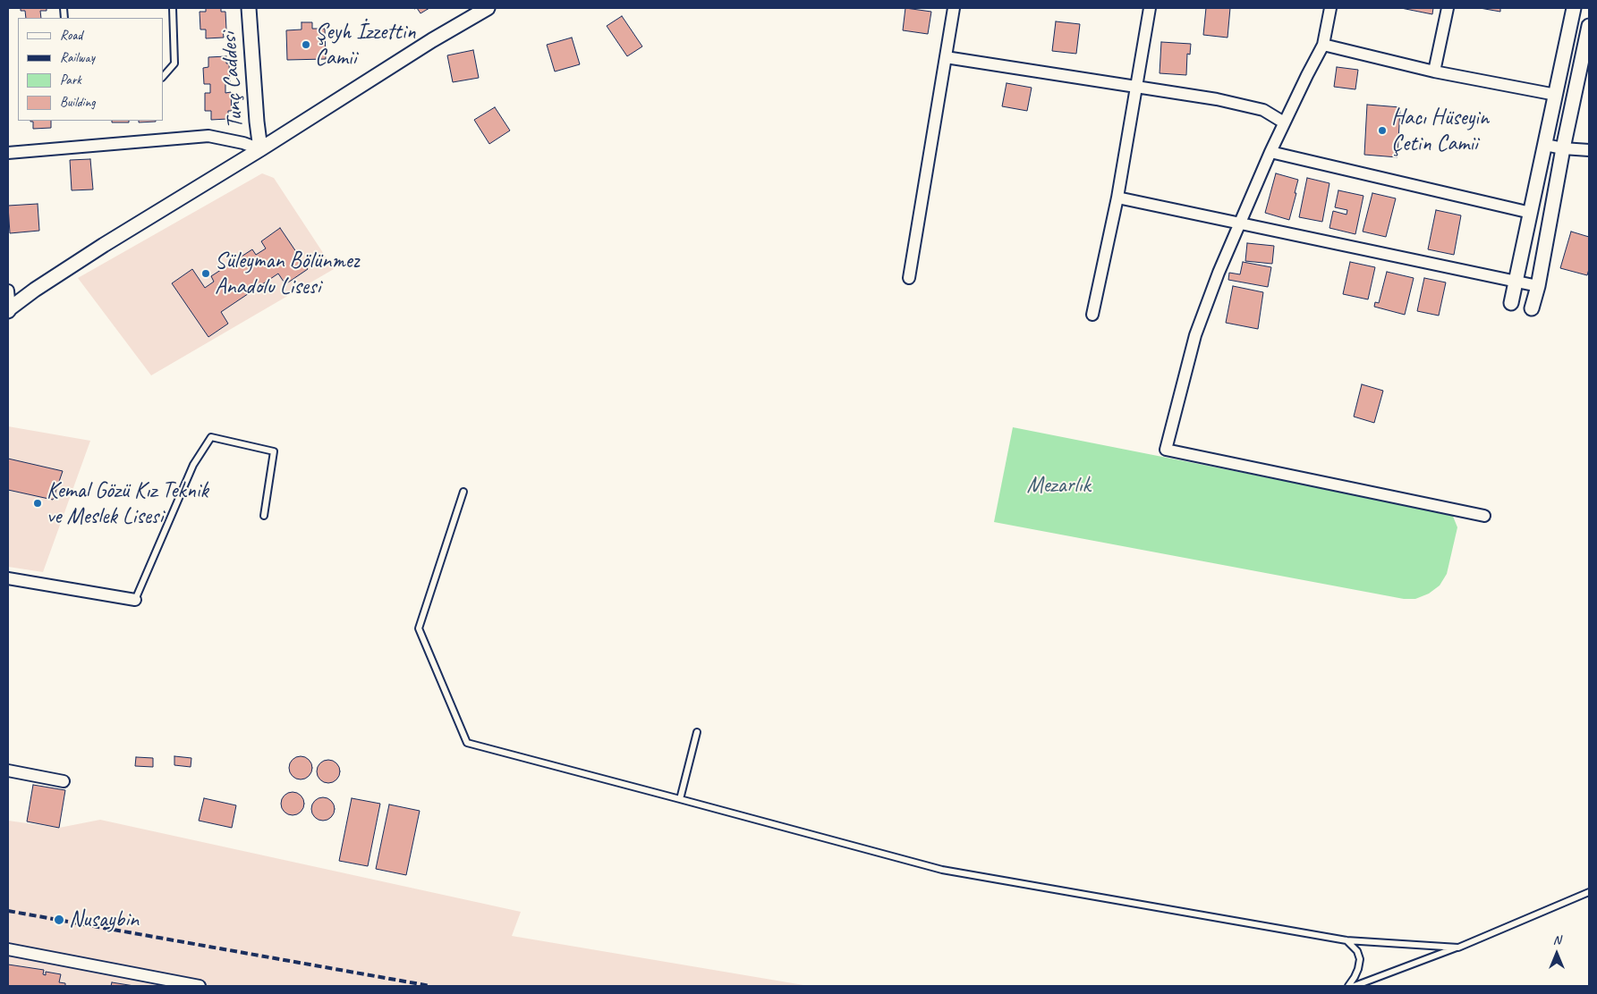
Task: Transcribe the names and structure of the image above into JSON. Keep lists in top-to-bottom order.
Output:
{
  "streets": {
    "street": ["Tunç Caddesi"]
  },
  "parks": ["Mezarlık"],
  "places": [
    "Şeyh İzzettin Camii",
    "Hacı Hüseyin Çetin Camii",
    "Süleyman Bölünmez Anadolu Lisesi",
    "Kemal Gözü Kız Teknik ve Meslek Lisesi",
    "Nusaybin"
  ],
  "legend": [
    "Road",
    "Railway",
    "Park",
    "Building"
  ],
  "north": "top"
}
